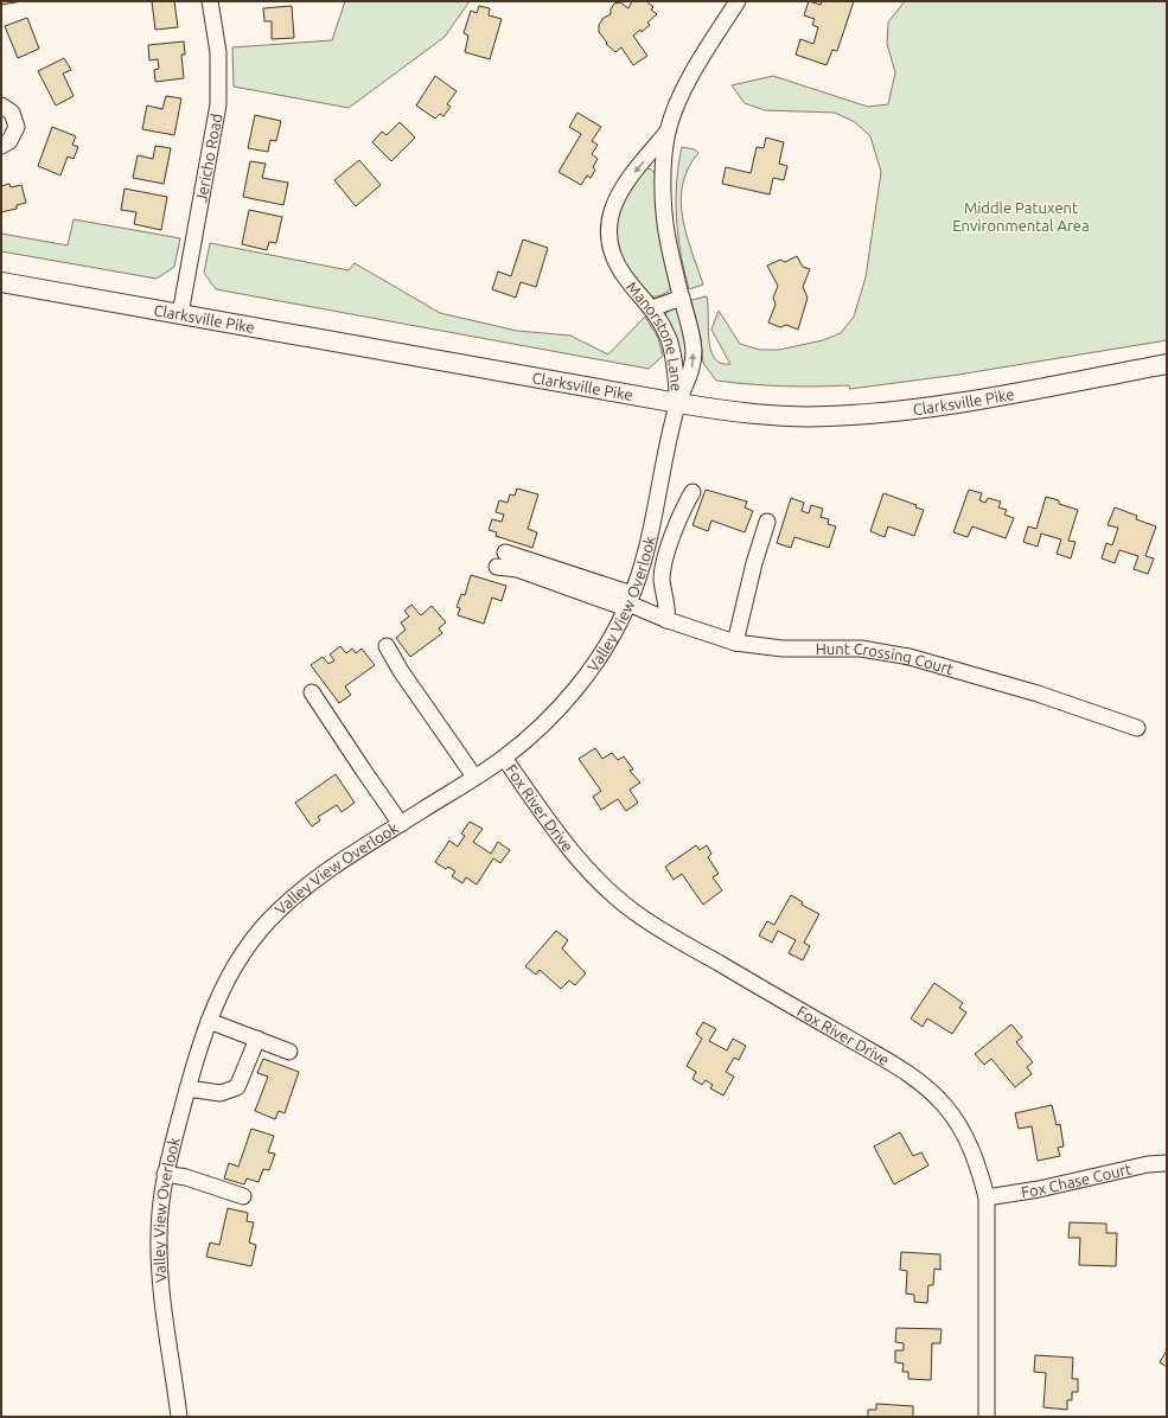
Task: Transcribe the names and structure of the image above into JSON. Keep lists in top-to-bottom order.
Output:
{
  "streets": {
    "main road": ["Clarksville Pike"],
    "street": [
      "Jericho Road",
      "Manorstone Lane",
      "Valley View Overlook",
      "Hunt Crossing Court",
      "Fox River Drive",
      "Fox Chase Court"
    ]
  },
  "crossings": [
    ["Jericho Road", "Clarksville Pike"],
    ["Clarksville Pike", "Manorstone Lane"],
    ["Clarksville Pike", "Valley View Overlook"],
    ["Manorstone Lane", "Valley View Overlook"],
    ["Valley View Overlook", "Hunt Crossing Court"],
    ["Valley View Overlook", "Fox River Drive"],
    ["Fox River Drive", "Fox Chase Court"]
  ],
  "parks": ["Middle Patuxent Environmental Area"]
}
